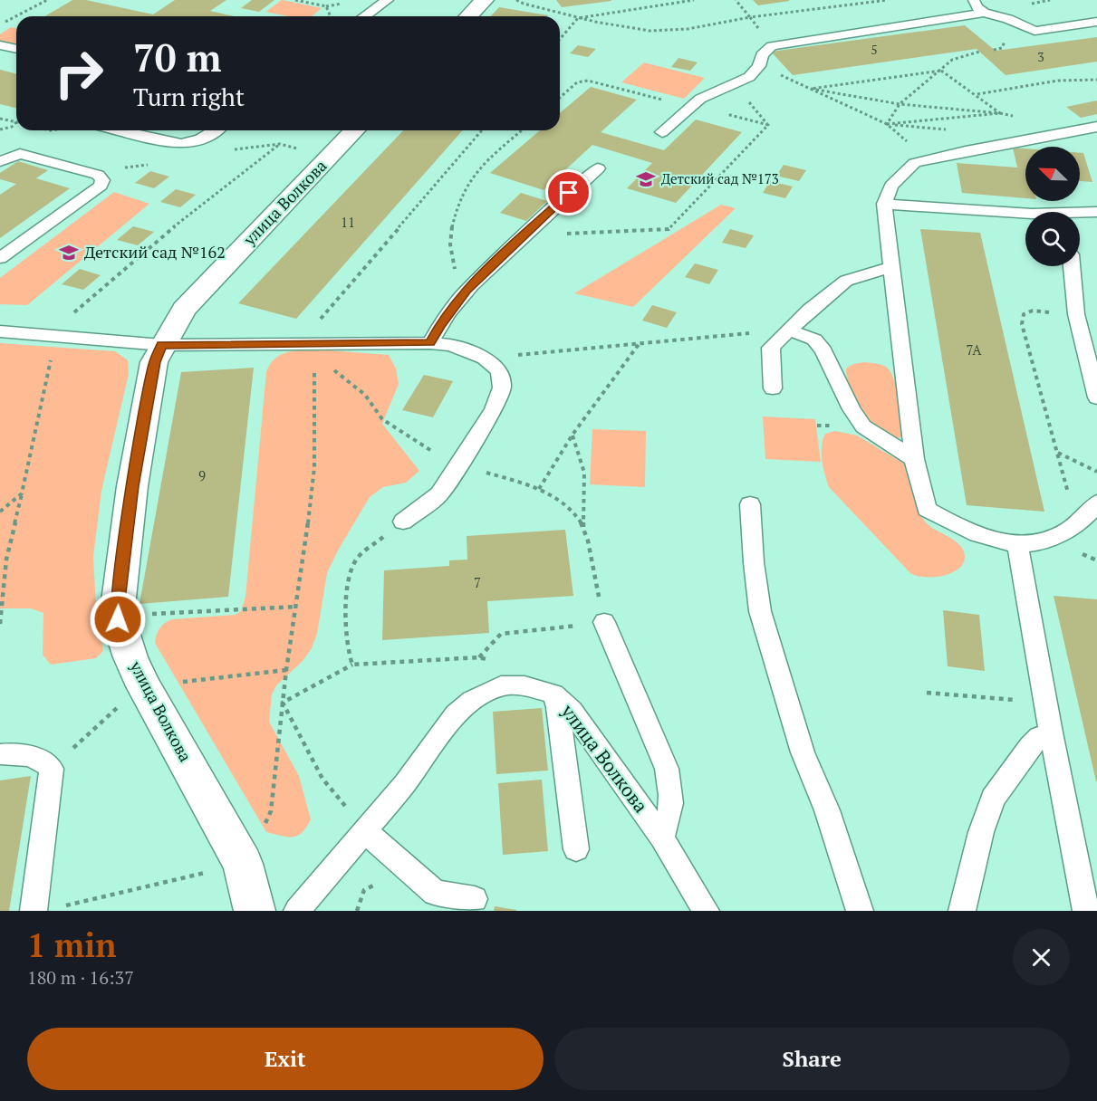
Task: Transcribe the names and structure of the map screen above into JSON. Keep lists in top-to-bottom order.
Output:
{
  "streets": {
    "street": ["улица Волкова"]
  },
  "places": {
    "school or university": ["Детский сад №173", "Детский сад №162"]
  },
  "house_numbers": [
    "5",
    "3",
    "11",
    "7А",
    "9",
    "7"
  ],
  "north": "top left",
  "page": {
    "turn": ["70 m", "Turn right"],
    "heading": ["1 min", "180 m · 16:37"],
    "buttons": ["Exit", "Share"]
  }
}
